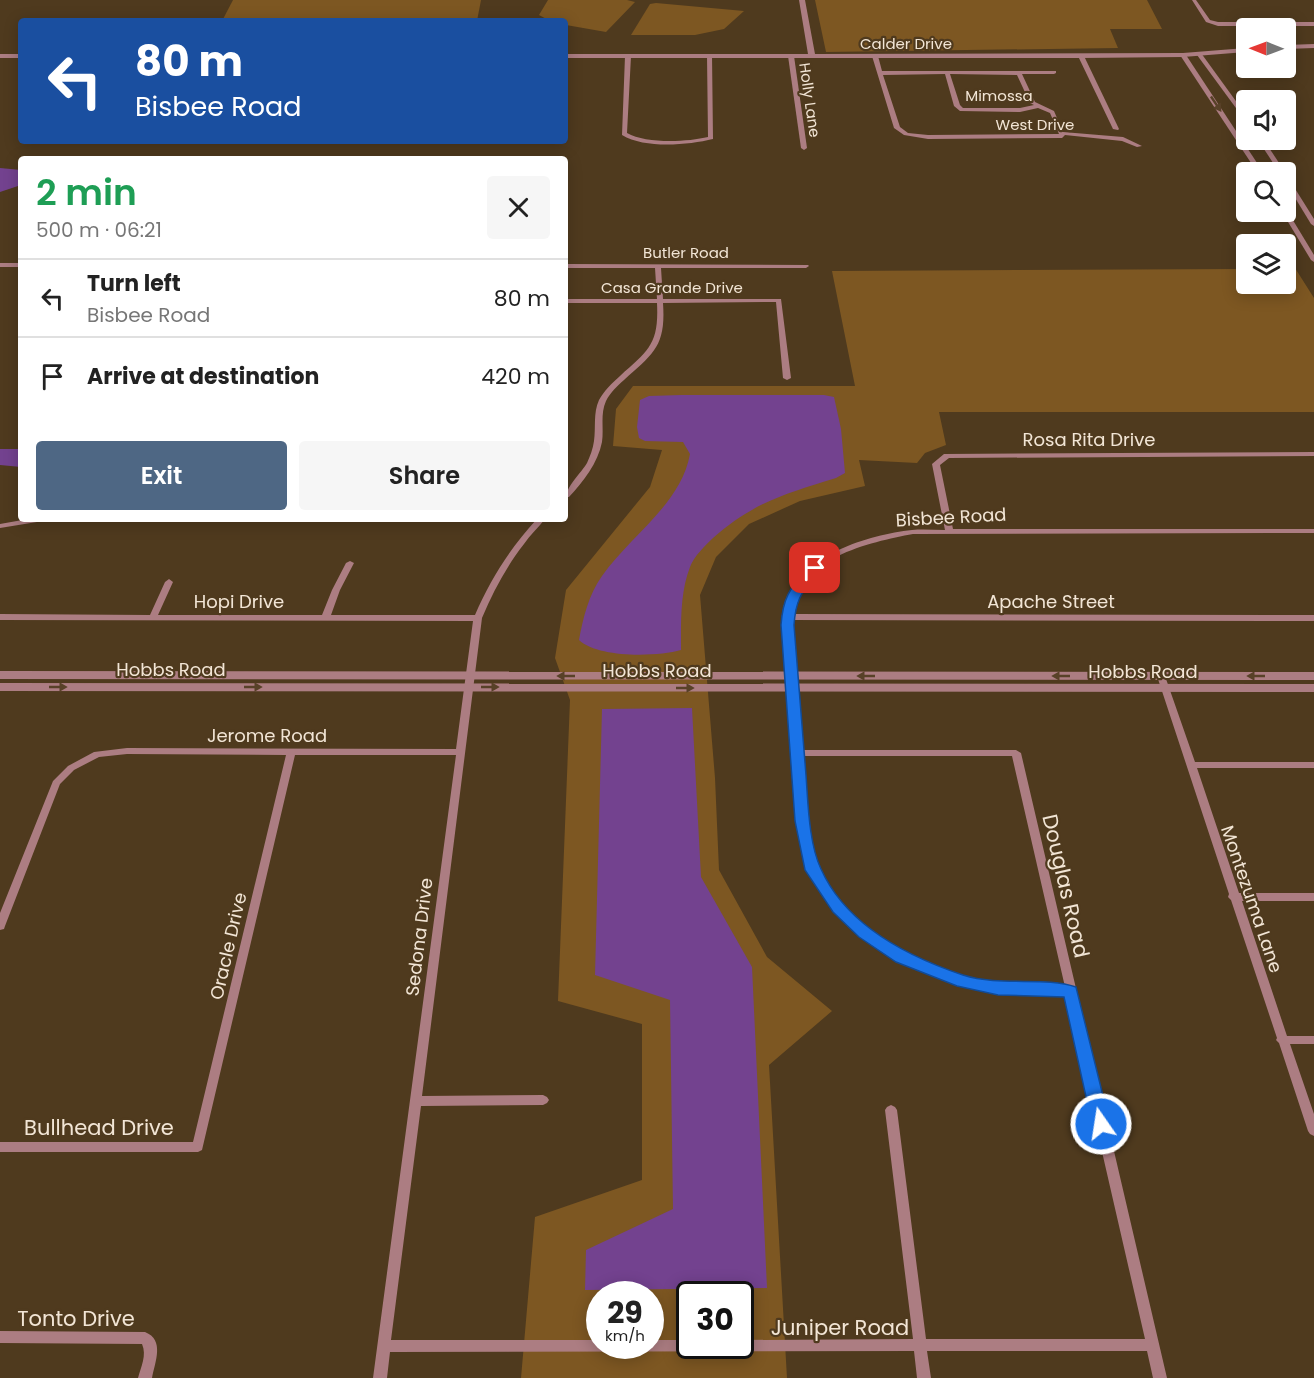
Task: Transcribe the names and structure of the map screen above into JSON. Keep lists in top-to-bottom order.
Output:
{
  "streets": {
    "street": [
      "Calder Drive",
      "Mimossa",
      "Holly Lane",
      "West Drive",
      "Butler Road",
      "Casa Grande Drive",
      "Rosa Rita Drive",
      "Bisbee Road",
      "Hopi Drive",
      "Apache Street",
      "Hobbs Road",
      "Jerome Road",
      "Douglas Road",
      "Montezuma Lane",
      "Sedona Drive",
      "Oracle Drive",
      "Bullhead Drive",
      "Tonto Drive",
      "Juniper Road"
    ]
  },
  "crossings": [
    ["Calder Drive", "Holly Lane"],
    ["Mimossa", "West Drive"],
    ["Rosa Rita Drive", "Bisbee Road"],
    ["Bisbee Road", "Apache Street"],
    ["Bisbee Road", "Hobbs Road"],
    ["Bisbee Road", "Douglas Road"],
    ["Hopi Drive", "Sedona Drive"],
    ["Hobbs Road", "Montezuma Lane"],
    ["Hobbs Road", "Sedona Drive"],
    ["Jerome Road", "Sedona Drive"],
    ["Jerome Road", "Oracle Drive"],
    ["Douglas Road", "Juniper Road"],
    ["Sedona Drive", "Juniper Road"],
    ["Oracle Drive", "Bullhead Drive"]
  ],
  "north": "left",
  "page": {
    "turn": ["80 m", "Bisbee Road"],
    "heading": ["2 min", "500 m · 06:21"],
    "list": [
      {
        "name": "Turn left",
        "note": "Bisbee Road",
        "value": "80 m"
      },
      {
        "name": "Arrive at destination",
        "value": "420 m"
      }
    ],
    "buttons": ["Exit", "Share"],
    "speed": "29 km/h",
    "limit": "30"
  }
}
